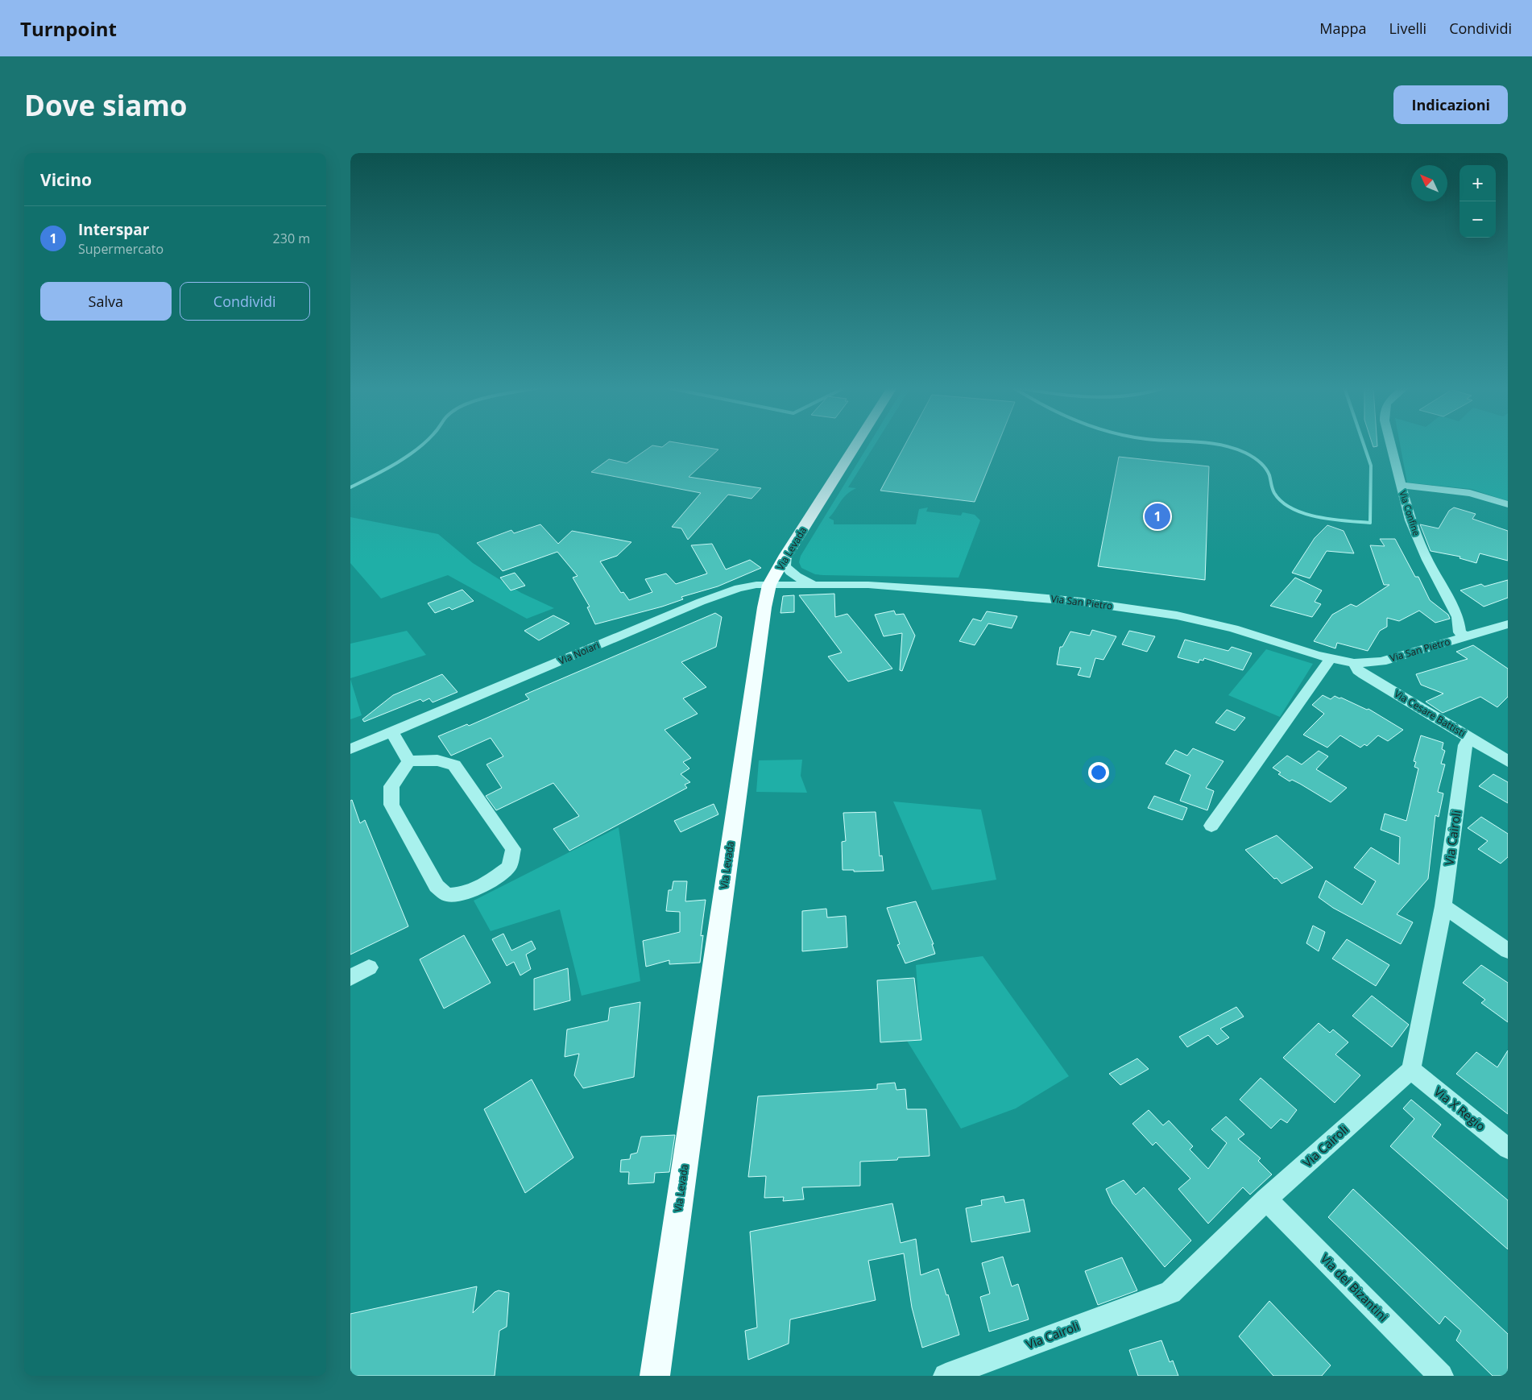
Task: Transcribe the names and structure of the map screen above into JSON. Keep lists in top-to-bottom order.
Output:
{
  "streets": {
    "main road": ["Via Levada"],
    "street": [
      "Via Confine",
      "Via San Pietro",
      "Via Noiari",
      "Via Cesare Battisti",
      "Via Cairoli",
      "Via X Regio",
      "Via dei Bizantini"
    ]
  },
  "crossings": [
    ["Via Confine", "Via San Pietro"],
    ["Via Levada", "Via San Pietro"],
    ["Via Levada", "Via Noiari"],
    ["Via San Pietro", "Via Noiari"],
    ["Via San Pietro", "Via Cesare Battisti"],
    ["Via Cesare Battisti", "Via Cairoli"],
    ["Via Cairoli", "Via X Regio"],
    ["Via Cairoli", "Via dei Bizantini"]
  ],
  "north": "top left",
  "page": {
    "header": "Turnpoint",
    "nav": ["Mappa", "Livelli", "Condividi"],
    "buttons": [
      "Indicazioni",
      ["Salva", "Condividi"]
    ],
    "title": "Dove siamo",
    "heading": "Vicino",
    "map_buttons": ["+", "−"],
    "list": [
      {
        "mark": "1",
        "name": "Interspar",
        "note": "Supermercato",
        "value": "230 m"
      }
    ],
    "pins": "1"
  }
}
